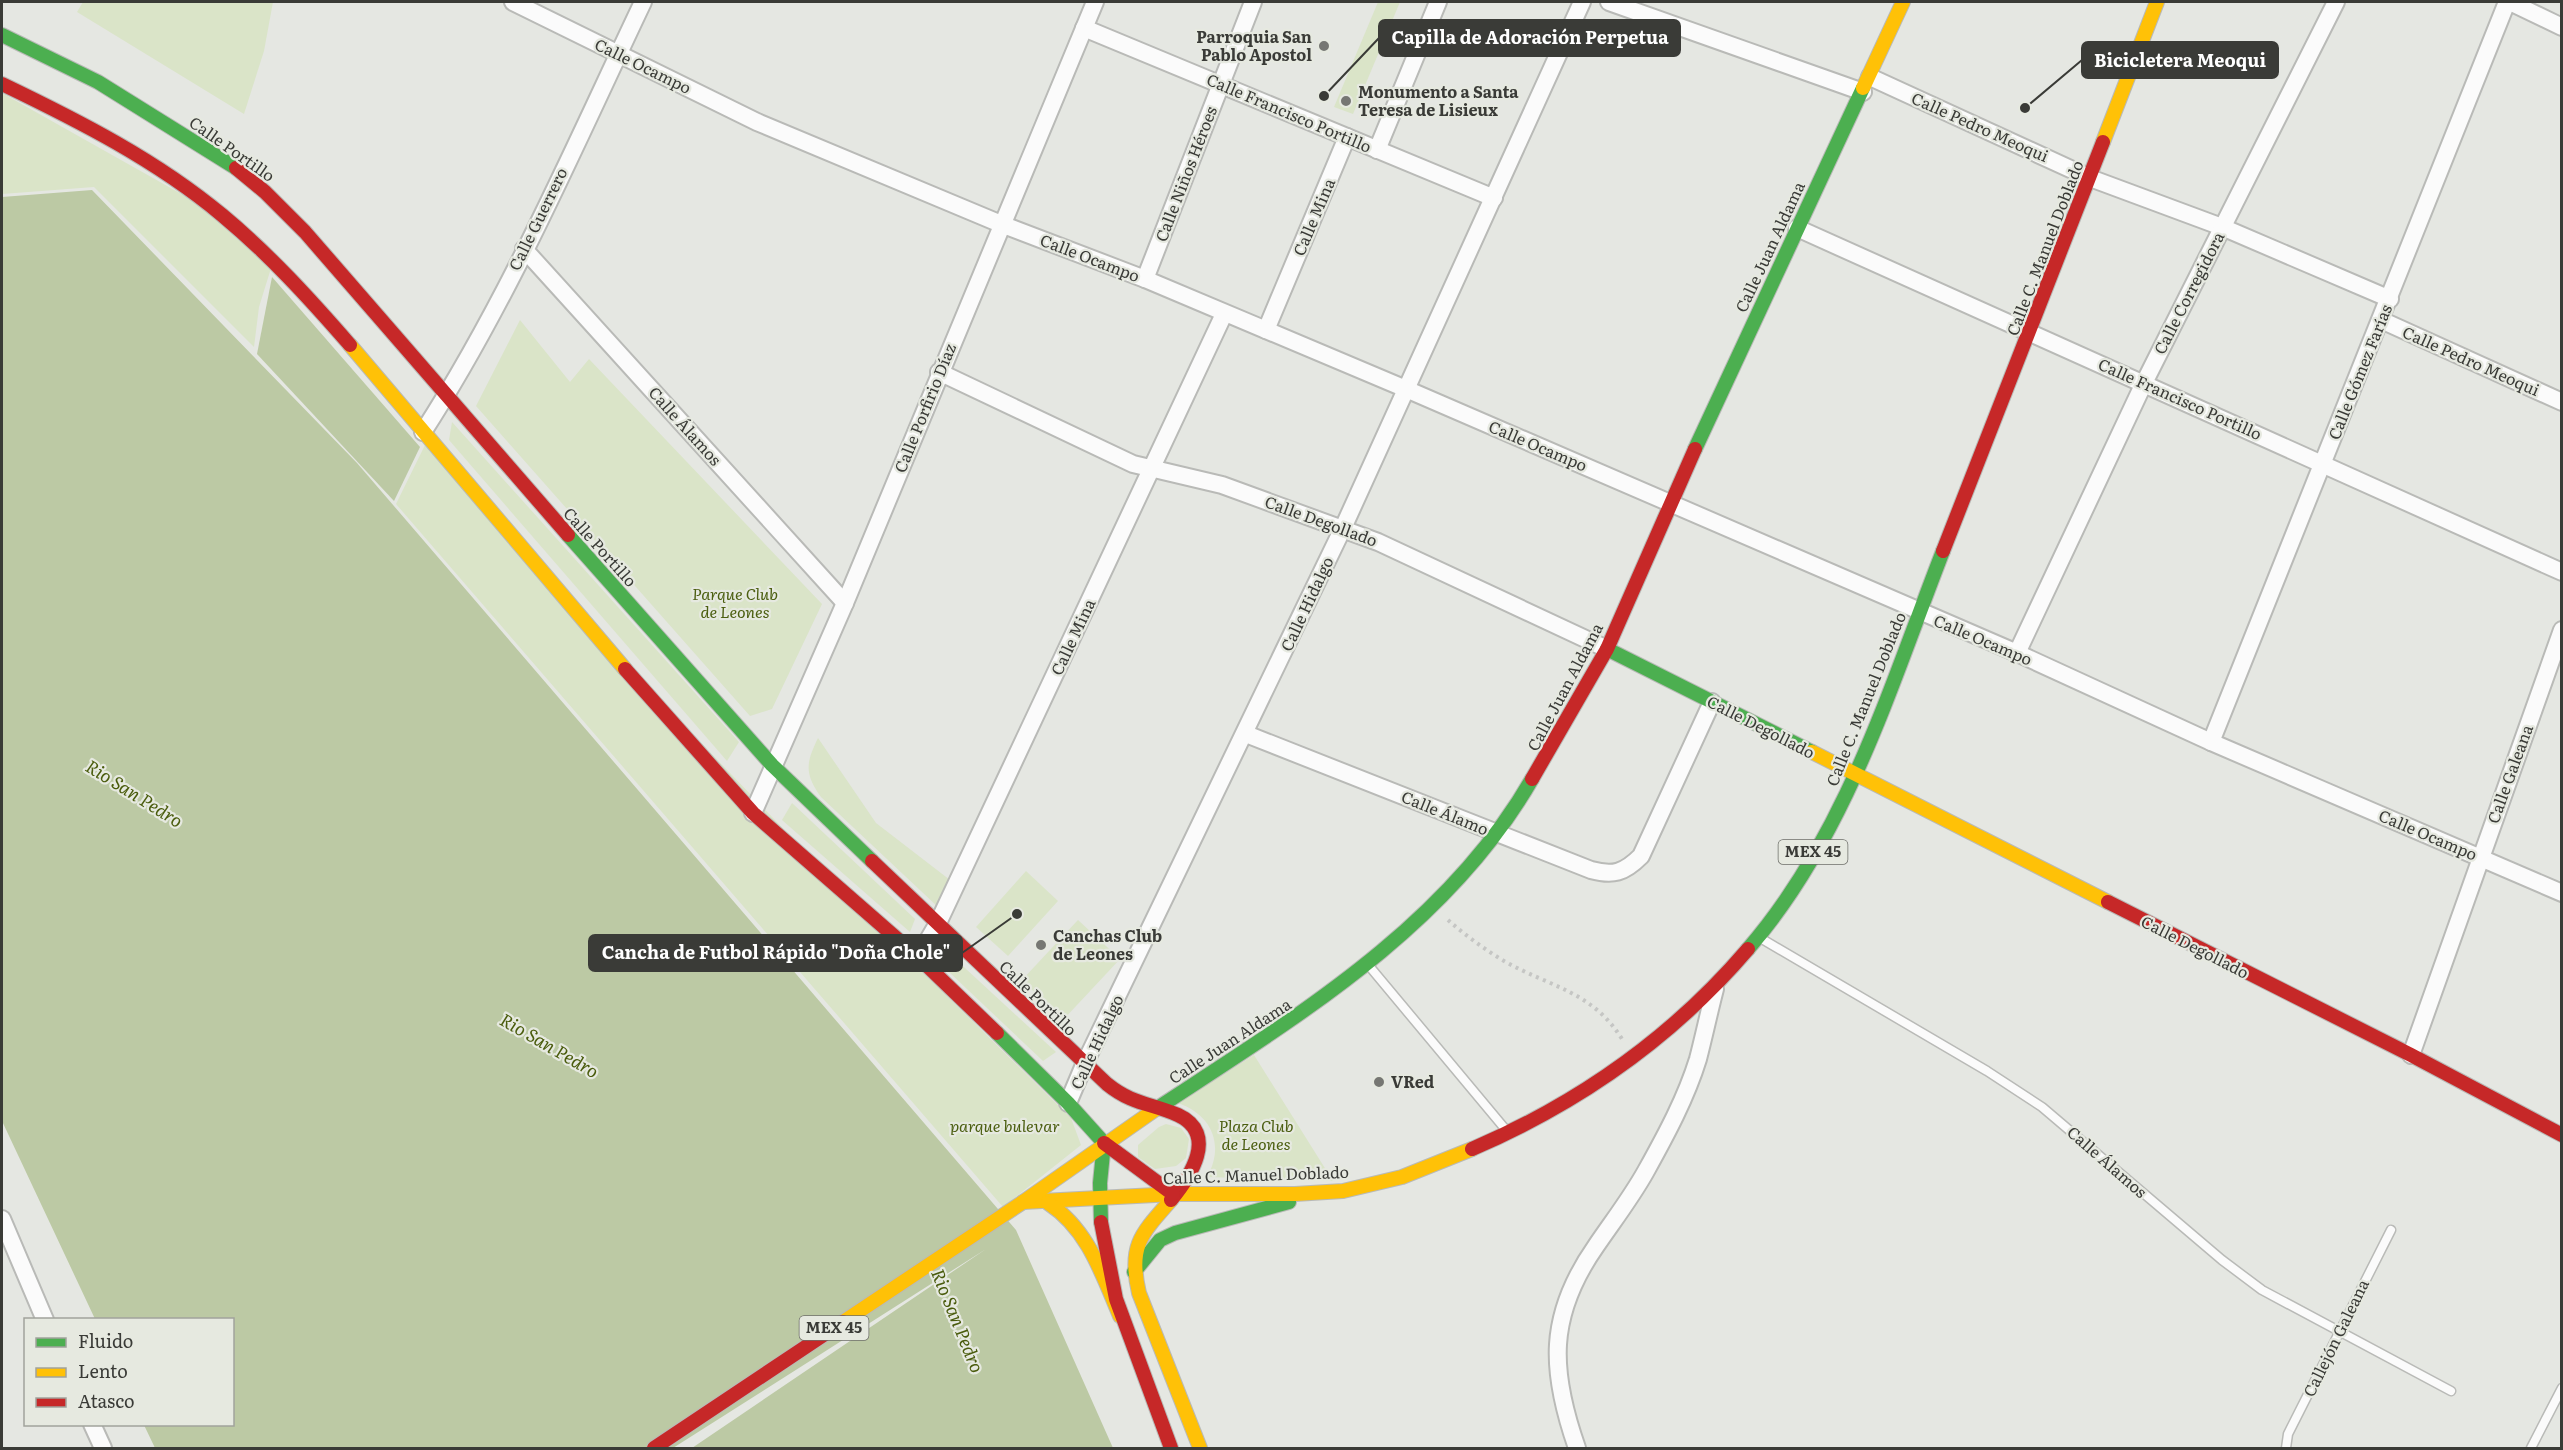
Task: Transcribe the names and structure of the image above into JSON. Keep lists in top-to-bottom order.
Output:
{
  "streets": {
    "main road": [
      "Calle Portillo",
      "Calle Juan Aldama",
      "Calle C. Manuel Doblado",
      "Calle Degollado",
      "MEX 45"
    ],
    "street": [
      "Calle Ocampo",
      "Calle Francisco Portillo",
      "Calle Pedro Meoqui",
      "Calle Niños Héroes",
      "Calle Mina",
      "Calle Guerrero",
      "Calle Corregidora",
      "Calle Gómez Farías",
      "Calle Porfirio Díaz",
      "Calle Álamos",
      "Calle Hidalgo",
      "Calle Galeana",
      "Calle Álamo"
    ],
    "lane": ["Callejón Galeana"]
  },
  "crossings": [
    ["Calle Ocampo", "Calle Niños Héroes"],
    ["Calle Ocampo", "Calle Mina"],
    ["Calle Ocampo", "Calle Guerrero"],
    ["Calle Ocampo", "Calle Juan Aldama"],
    ["Calle Ocampo", "Calle C. Manuel Doblado"],
    ["Calle Ocampo", "Calle Corregidora"],
    ["Calle Ocampo", "Calle Gómez Farías"],
    ["Calle Ocampo", "Calle Porfirio Díaz"],
    ["Calle Ocampo", "Calle Hidalgo"],
    ["Calle Ocampo", "Calle Galeana"],
    ["Calle Francisco Portillo", "Calle Niños Héroes"],
    ["Calle Francisco Portillo", "Calle Mina"],
    ["Calle Francisco Portillo", "Calle Juan Aldama"],
    ["Calle Francisco Portillo", "Calle C. Manuel Doblado"],
    ["Calle Francisco Portillo", "Calle Corregidora"],
    ["Calle Francisco Portillo", "Calle Gómez Farías"],
    ["Calle Francisco Portillo", "Calle Porfirio Díaz"],
    ["Calle Francisco Portillo", "Calle Hidalgo"],
    ["Calle Pedro Meoqui", "Calle Juan Aldama"],
    ["Calle Pedro Meoqui", "Calle C. Manuel Doblado"],
    ["Calle Pedro Meoqui", "Calle Corregidora"],
    ["Calle Pedro Meoqui", "Calle Gómez Farías"],
    ["Calle Portillo", "Calle Mina"],
    ["Calle Portillo", "Calle Guerrero"],
    ["Calle Portillo", "Calle Juan Aldama"],
    ["Calle Portillo", "Calle C. Manuel Doblado"],
    ["Calle Portillo", "Calle Porfirio Díaz"],
    ["Calle Portillo", "Calle Hidalgo"],
    ["Calle Mina", "Calle Degollado"],
    ["Calle Guerrero", "Calle Álamos"],
    ["Calle Juan Aldama", "Calle C. Manuel Doblado"],
    ["Calle Juan Aldama", "Calle Degollado"],
    ["Calle Juan Aldama", "Calle Álamo"],
    ["Calle Juan Aldama", "MEX 45"],
    ["Calle C. Manuel Doblado", "Calle Álamos"],
    ["Calle C. Manuel Doblado", "Calle Degollado"],
    ["Calle C. Manuel Doblado", "MEX 45"],
    ["Calle Porfirio Díaz", "Calle Álamos"],
    ["Calle Porfirio Díaz", "Calle Degollado"],
    ["Calle Álamos", "Callejón Galeana"],
    ["Calle Degollado", "Calle Hidalgo"],
    ["Calle Degollado", "Calle Galeana"],
    ["Calle Degollado", "Calle Álamo"],
    ["Calle Hidalgo", "Calle Álamo"]
  ],
  "water": ["Rio San Pedro"],
  "parks": ["Parque Club de Leones", "parque bulevar", "Plaza Club de Leones"],
  "places": [
    "Parroquia San Pablo Apostol",
    "Capilla de Adoración Perpetua",
    "Monumento a Santa Teresa de Lisieux",
    "Bicicletera Meoqui",
    "Cancha de Futbol Rápido \"Doña Chole\"",
    "Canchas Club de Leones",
    "VRed"
  ],
  "legend": ["Fluido", "Lento", "Atasco"]
}
